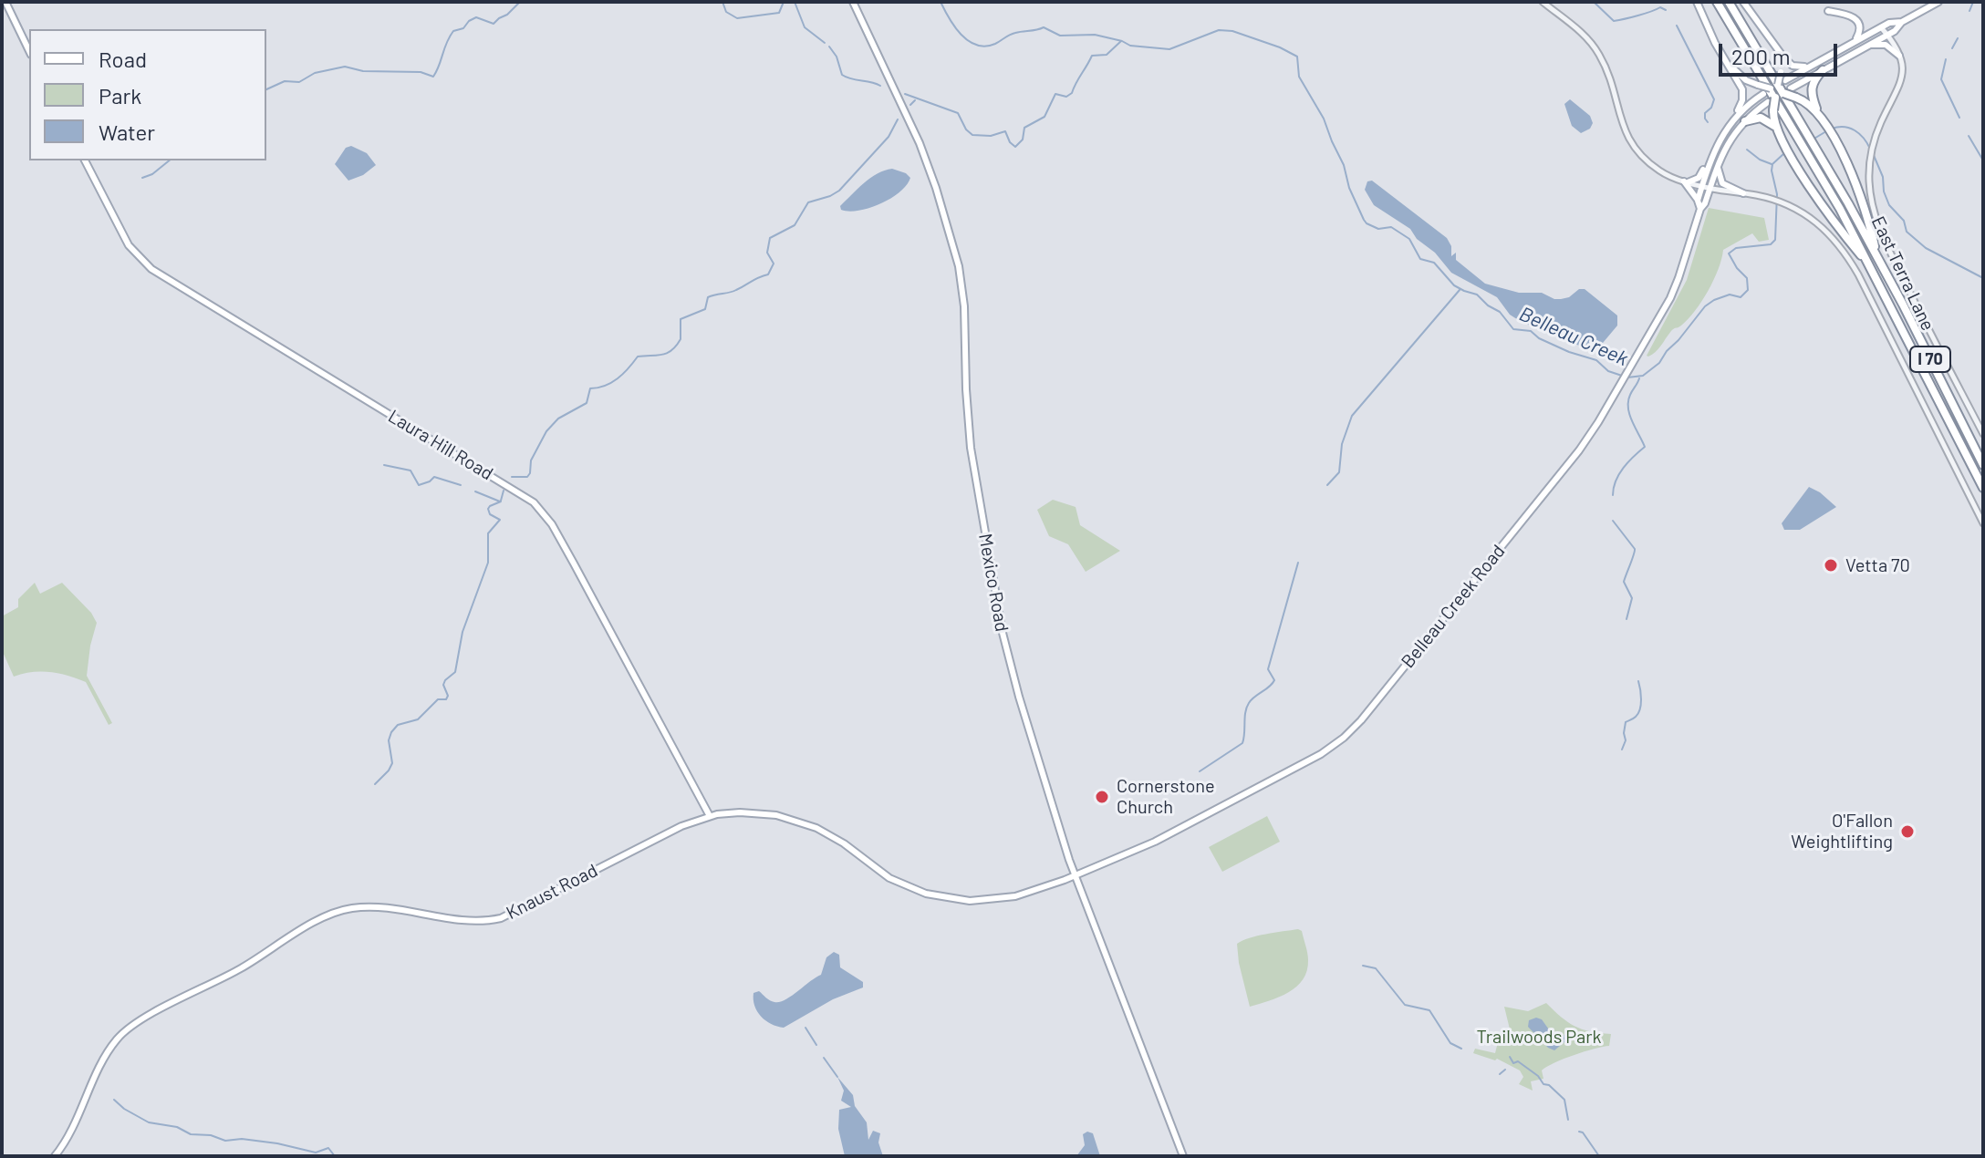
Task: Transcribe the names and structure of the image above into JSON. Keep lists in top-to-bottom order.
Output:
{
  "streets": {
    "highway": ["I 70"],
    "main road": [
      "Laura Hill Road",
      "Mexico Road",
      "Belleau Creek Road",
      "Knaust Road"
    ],
    "street": ["East Terra Lane"]
  },
  "crossings": [
    ["Laura Hill Road", "Knaust Road"],
    ["Mexico Road", "Belleau Creek Road"],
    ["Mexico Road", "Knaust Road"],
    ["Belleau Creek Road", "Knaust Road"]
  ],
  "water": ["Belleau Creek"],
  "parks": ["Trailwoods Park"],
  "places": ["Vetta 70", "Cornerstone Church", "O'Fallon Weightlifting"],
  "legend": ["Road", "Park", "Water"],
  "scale_bar": "200 m"
}
